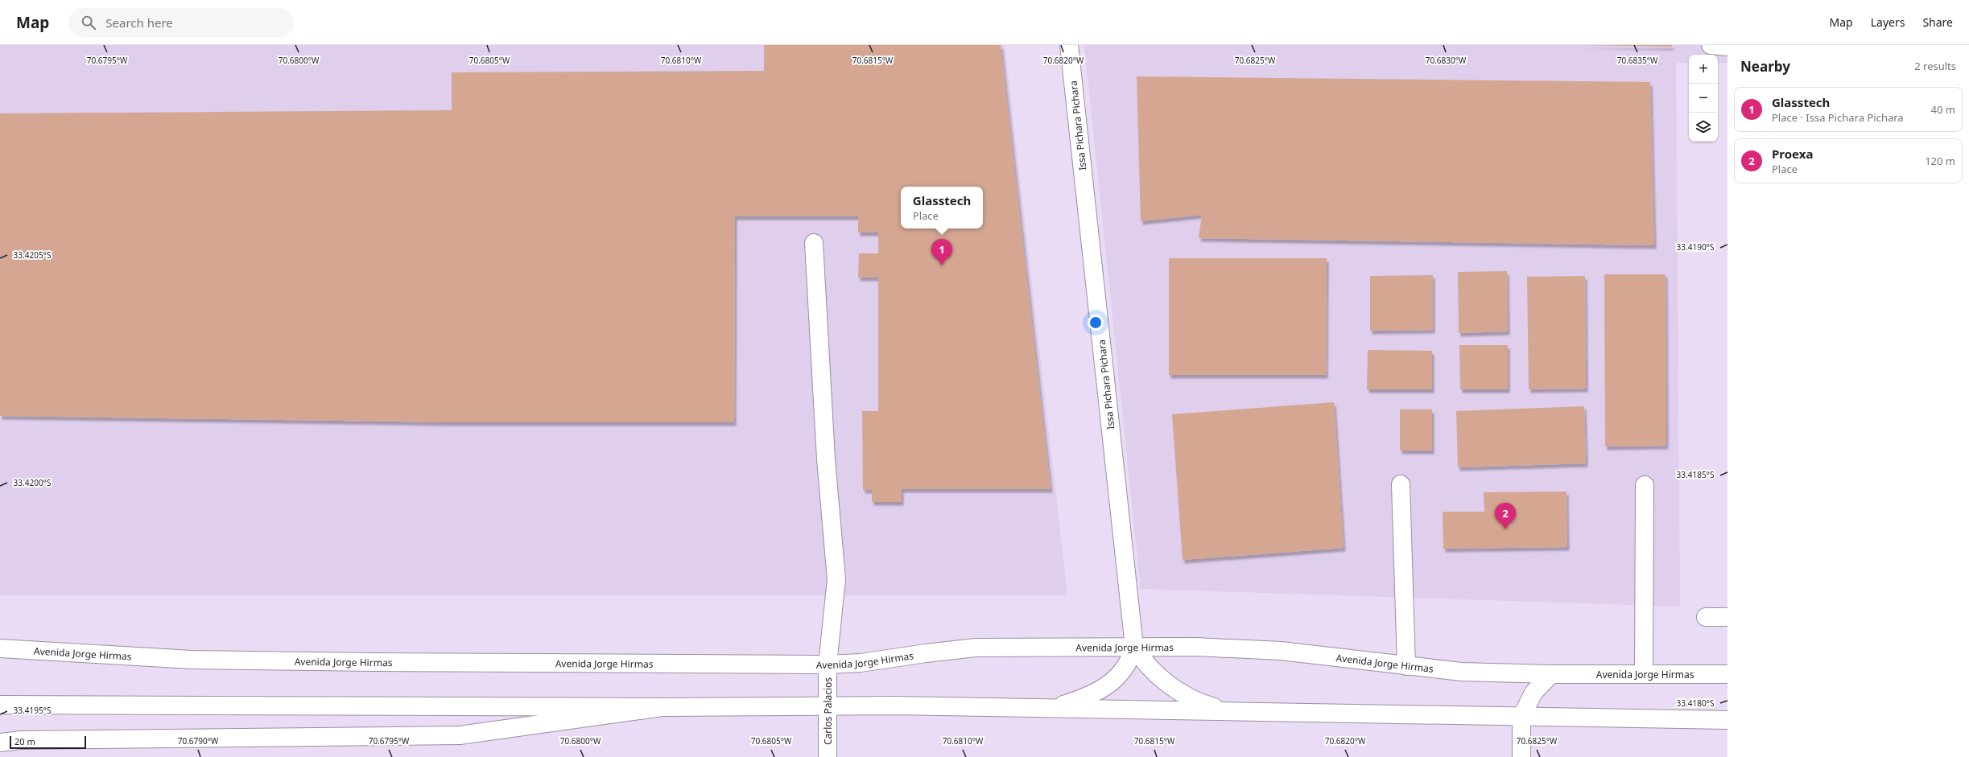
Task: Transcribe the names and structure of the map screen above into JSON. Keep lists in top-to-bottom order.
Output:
{
  "streets": {
    "street": ["Issa Pichara Pichara", "Avenida Jorge Hirmas", "Carlos Palacios"]
  },
  "crossings": [
    ["Issa Pichara Pichara", "Avenida Jorge Hirmas"],
    ["Avenida Jorge Hirmas", "Carlos Palacios"]
  ],
  "scale_bar": "20 m",
  "page": {
    "header": "Map",
    "search": "Search here",
    "nav": ["Map", "Layers", "Share"],
    "heading": ["Nearby", "2 results"],
    "map_buttons": ["+", "−"],
    "list": [
      {
        "mark": "1",
        "name": "Glasstech",
        "note": "Place · Issa Pichara Pichara",
        "value": "40 m"
      },
      {
        "mark": "2",
        "name": "Proexa",
        "note": "Place",
        "value": "120 m"
      }
    ],
    "popup": ["Glasstech", "Place"],
    "pins": ["1", "2"],
    "scale": "20 m"
  },
  "coordinates": [
    "70.6795°W",
    "70.6800°W",
    "70.6805°W",
    "70.6810°W",
    "70.6815°W",
    "70.6820°W",
    "70.6825°W",
    "70.6830°W",
    "70.6835°W",
    "33.4190°S",
    "33.4205°S",
    "33.4185°S",
    "33.4200°S",
    "33.4180°S",
    "33.4195°S",
    "70.6790°W"
  ]
}
